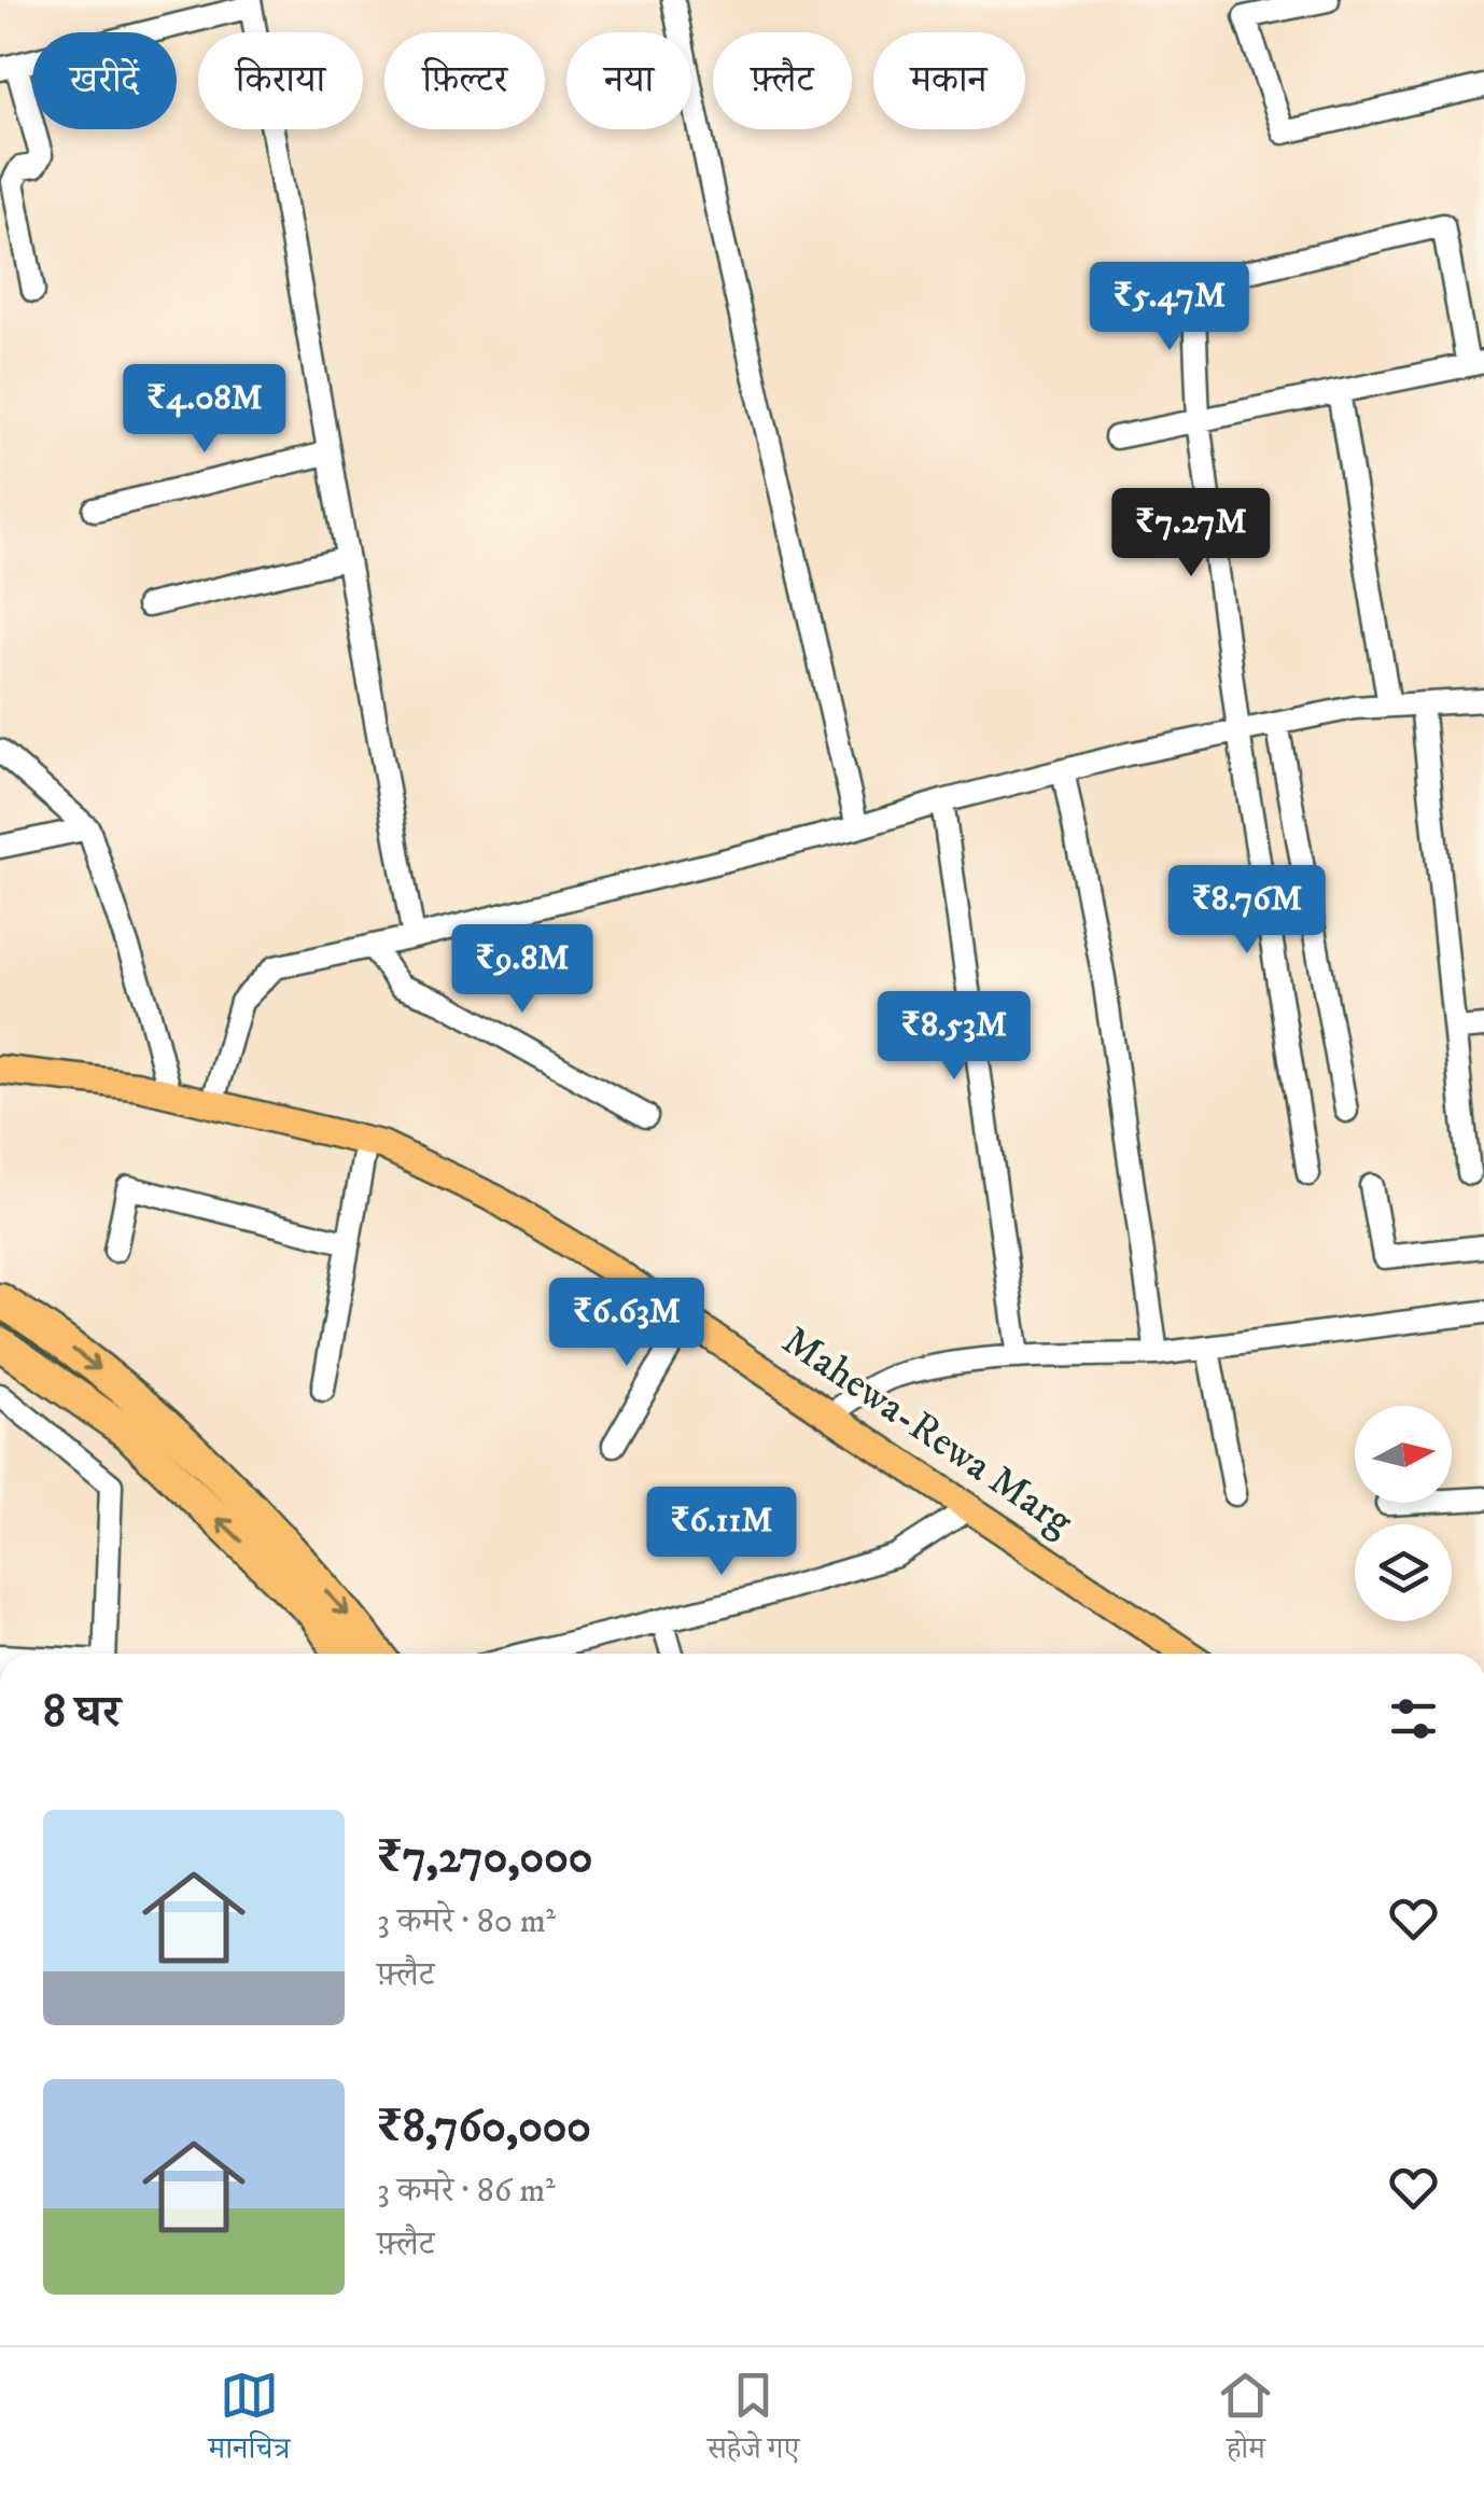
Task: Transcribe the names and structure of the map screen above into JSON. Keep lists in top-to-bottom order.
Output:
{
  "streets": {
    "main road": ["Mahewa-Rewa Marg"]
  },
  "north": "right",
  "page": {
    "chip": [
      "खरीदें",
      "किराया",
      "फ़िल्टर",
      "नया",
      "फ़्लैट",
      "मकान"
    ],
    "price": [
      "₹5.47M",
      "₹4.08M",
      "₹7.27M",
      "₹8.76M",
      "₹9.8M",
      "₹8.53M",
      "₹6.63M",
      "₹6.11M"
    ],
    "heading": "8 घर",
    "list": [
      {
        "name": "₹7,270,000",
        "note": "3 कमरे · 80 m² · फ़्लैट"
      },
      {
        "name": "₹8,760,000",
        "note": "3 कमरे · 86 m² · फ़्लैट"
      }
    ],
    "tabs": ["मानचित्र", "सहेजे गए", "होम"]
  }
}
